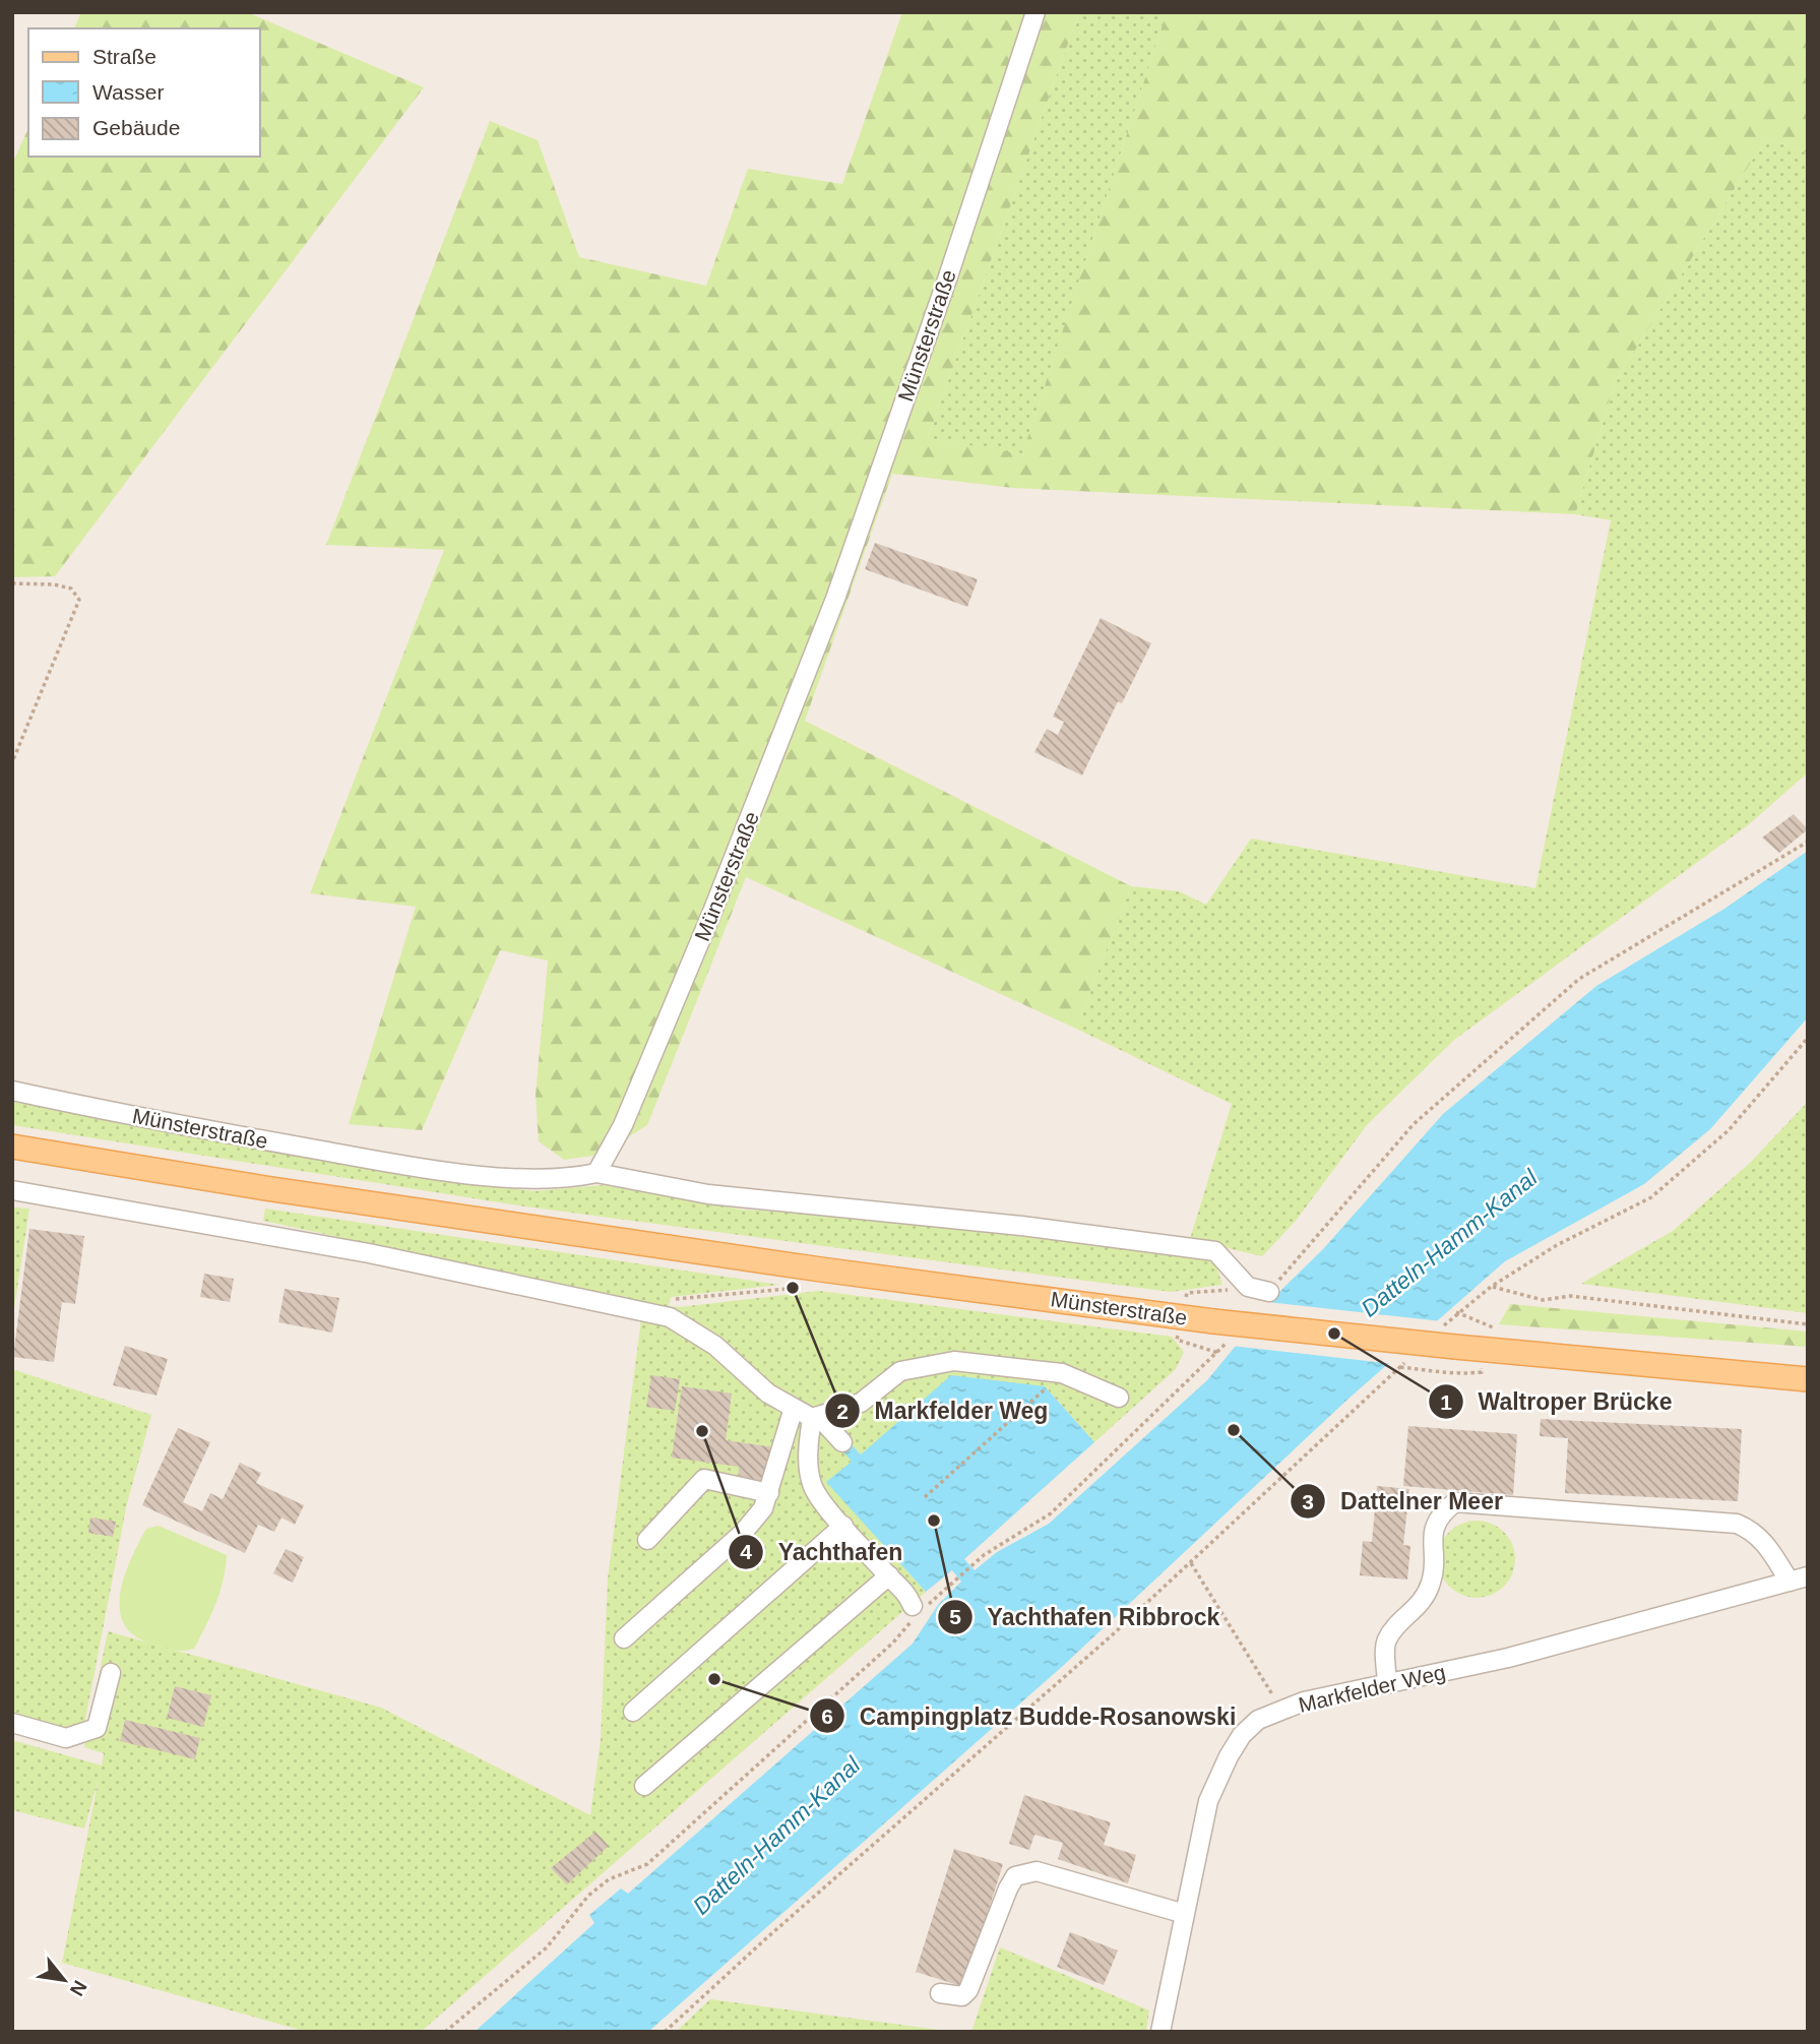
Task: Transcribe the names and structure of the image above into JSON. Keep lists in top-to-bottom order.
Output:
{
  "streets": {
    "main road": ["Münsterstraße"],
    "street": ["Markfelder Weg"]
  },
  "water": ["Datteln-Hamm-Kanal"],
  "places": [
    "Markfelder Weg",
    "Waltroper Brücke",
    "Dattelner Meer",
    "Yachthafen",
    "Yachthafen Ribbrock",
    "Campingplatz Budde-Rosanowski"
  ],
  "legend": ["Straße", "Wasser", "Gebäude"],
  "north": "bottom right"
}
